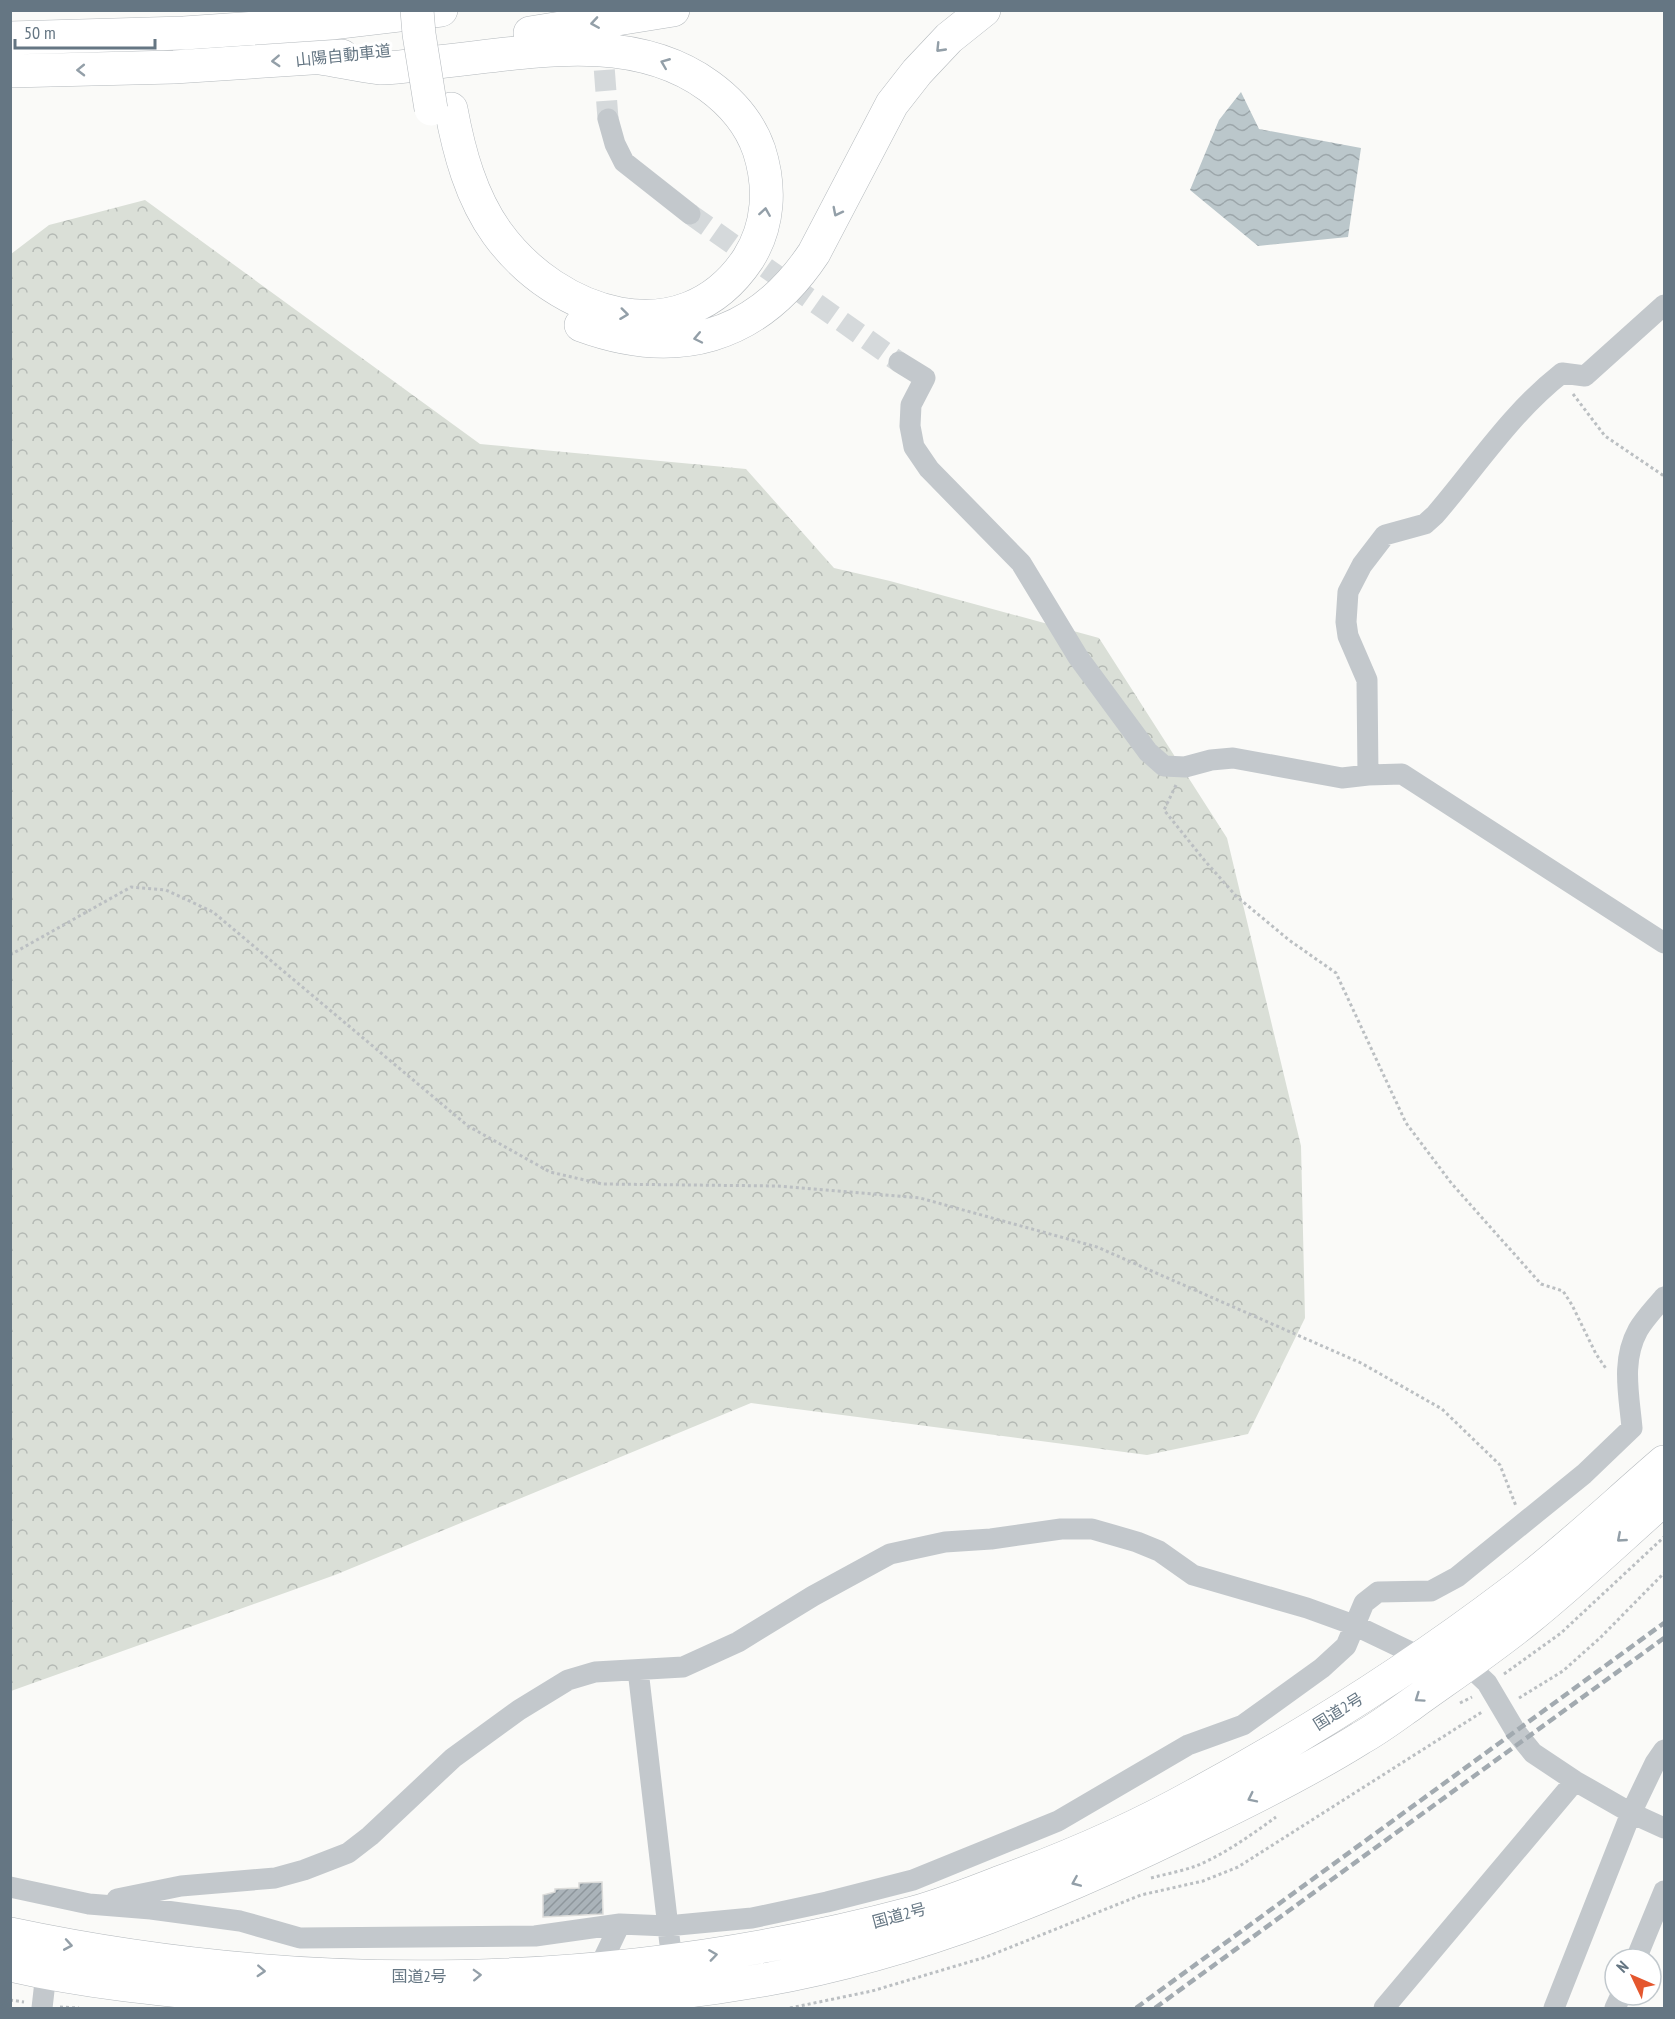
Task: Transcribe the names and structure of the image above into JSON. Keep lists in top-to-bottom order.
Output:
{
  "streets": {
    "highway": ["山陽自動車道", "国道2号"]
  },
  "scale_bar": "50 m",
  "north": "top left"
}
